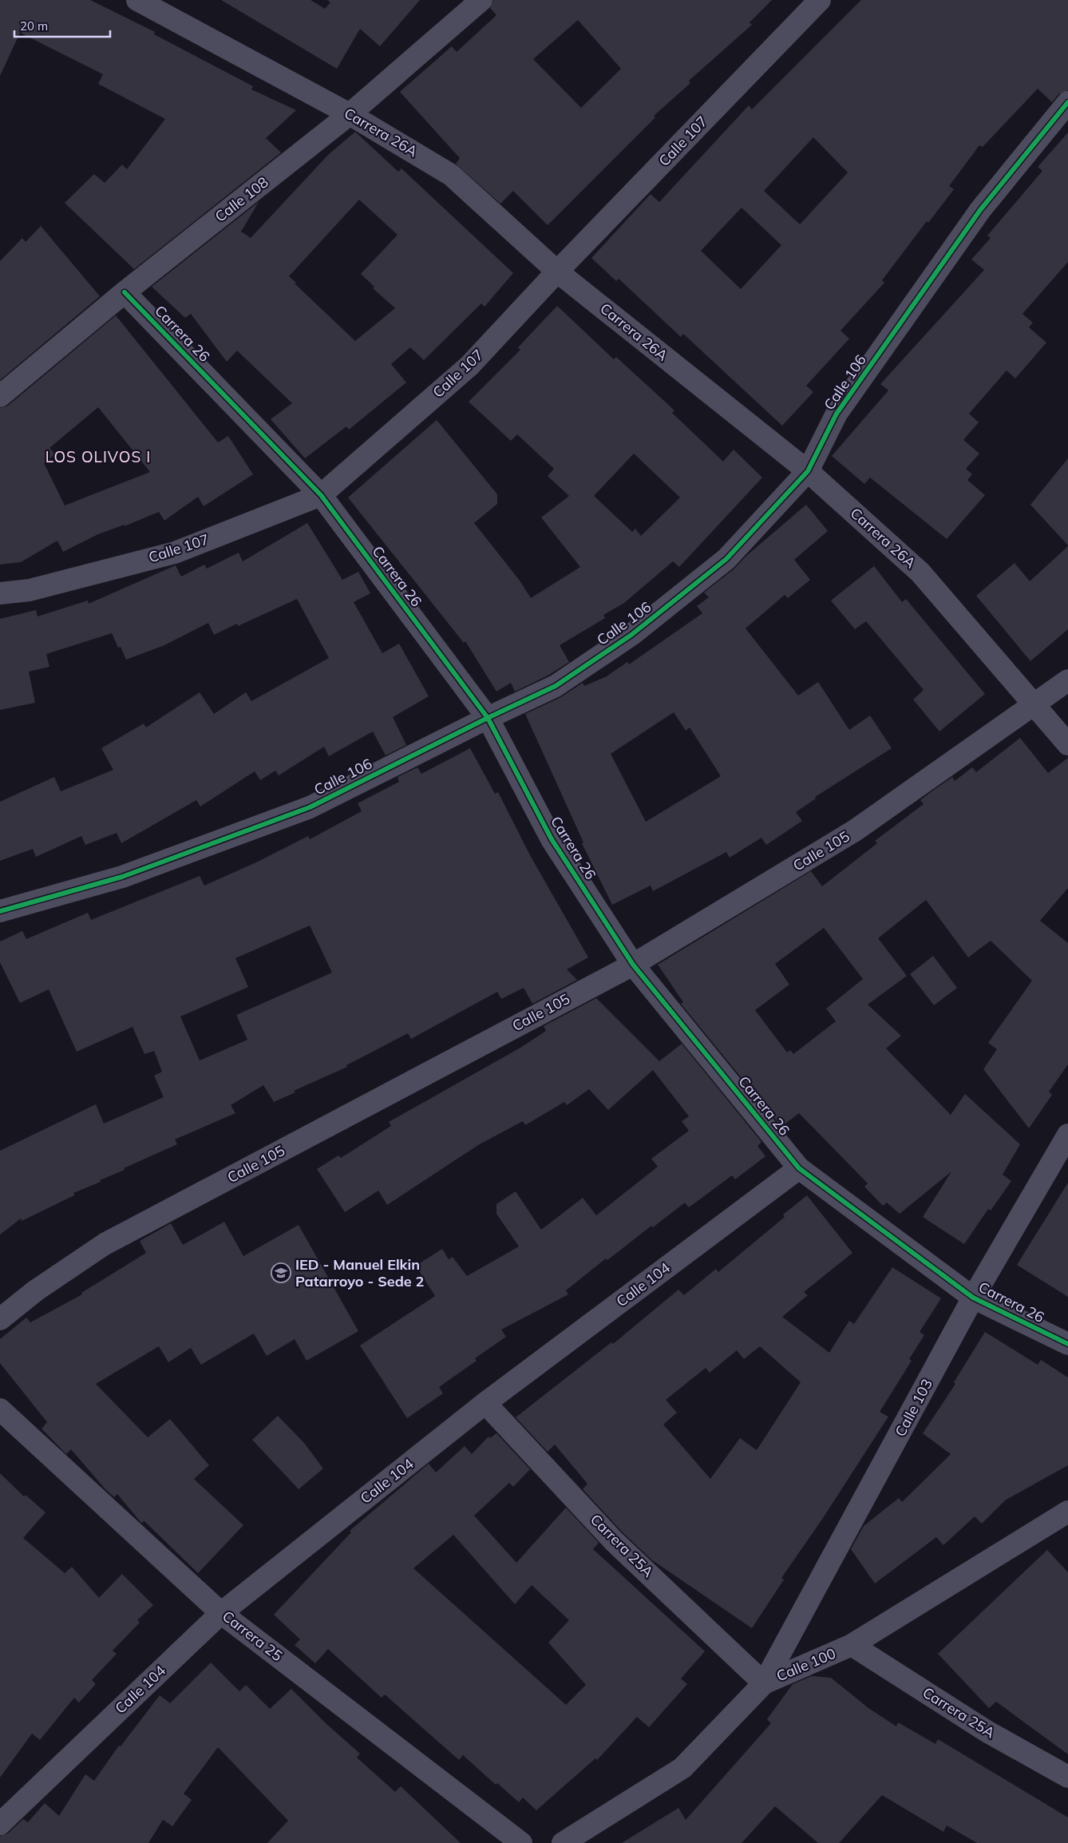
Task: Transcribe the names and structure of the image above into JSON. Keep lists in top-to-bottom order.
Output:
{
  "streets": {
    "street": [
      "Carrera 26A",
      "Calle 107",
      "Calle 108",
      "Carrera 26",
      "Calle 106",
      "Calle 105",
      "Calle 104",
      "Calle 103",
      "Carrera 25A",
      "Carrera 25",
      "Calle 100"
    ]
  },
  "crossings": [
    ["Carrera 26A", "Calle 107"],
    ["Carrera 26A", "Calle 108"],
    ["Carrera 26A", "Calle 106"],
    ["Carrera 26A", "Calle 105"],
    ["Calle 107", "Carrera 26"],
    ["Calle 108", "Carrera 26"],
    ["Carrera 26", "Calle 106"],
    ["Carrera 26", "Calle 105"],
    ["Carrera 26", "Calle 104"],
    ["Carrera 26", "Calle 103"],
    ["Calle 104", "Carrera 25A"],
    ["Calle 104", "Carrera 25"],
    ["Calle 103", "Carrera 25A"],
    ["Calle 103", "Calle 100"],
    ["Carrera 25A", "Calle 100"]
  ],
  "districts": ["LOS OLIVOS I"],
  "places": {
    "school or university": ["IED - Manuel Elkin Patarroyo - Sede 2"]
  },
  "scale_bar": "20 m"
}
